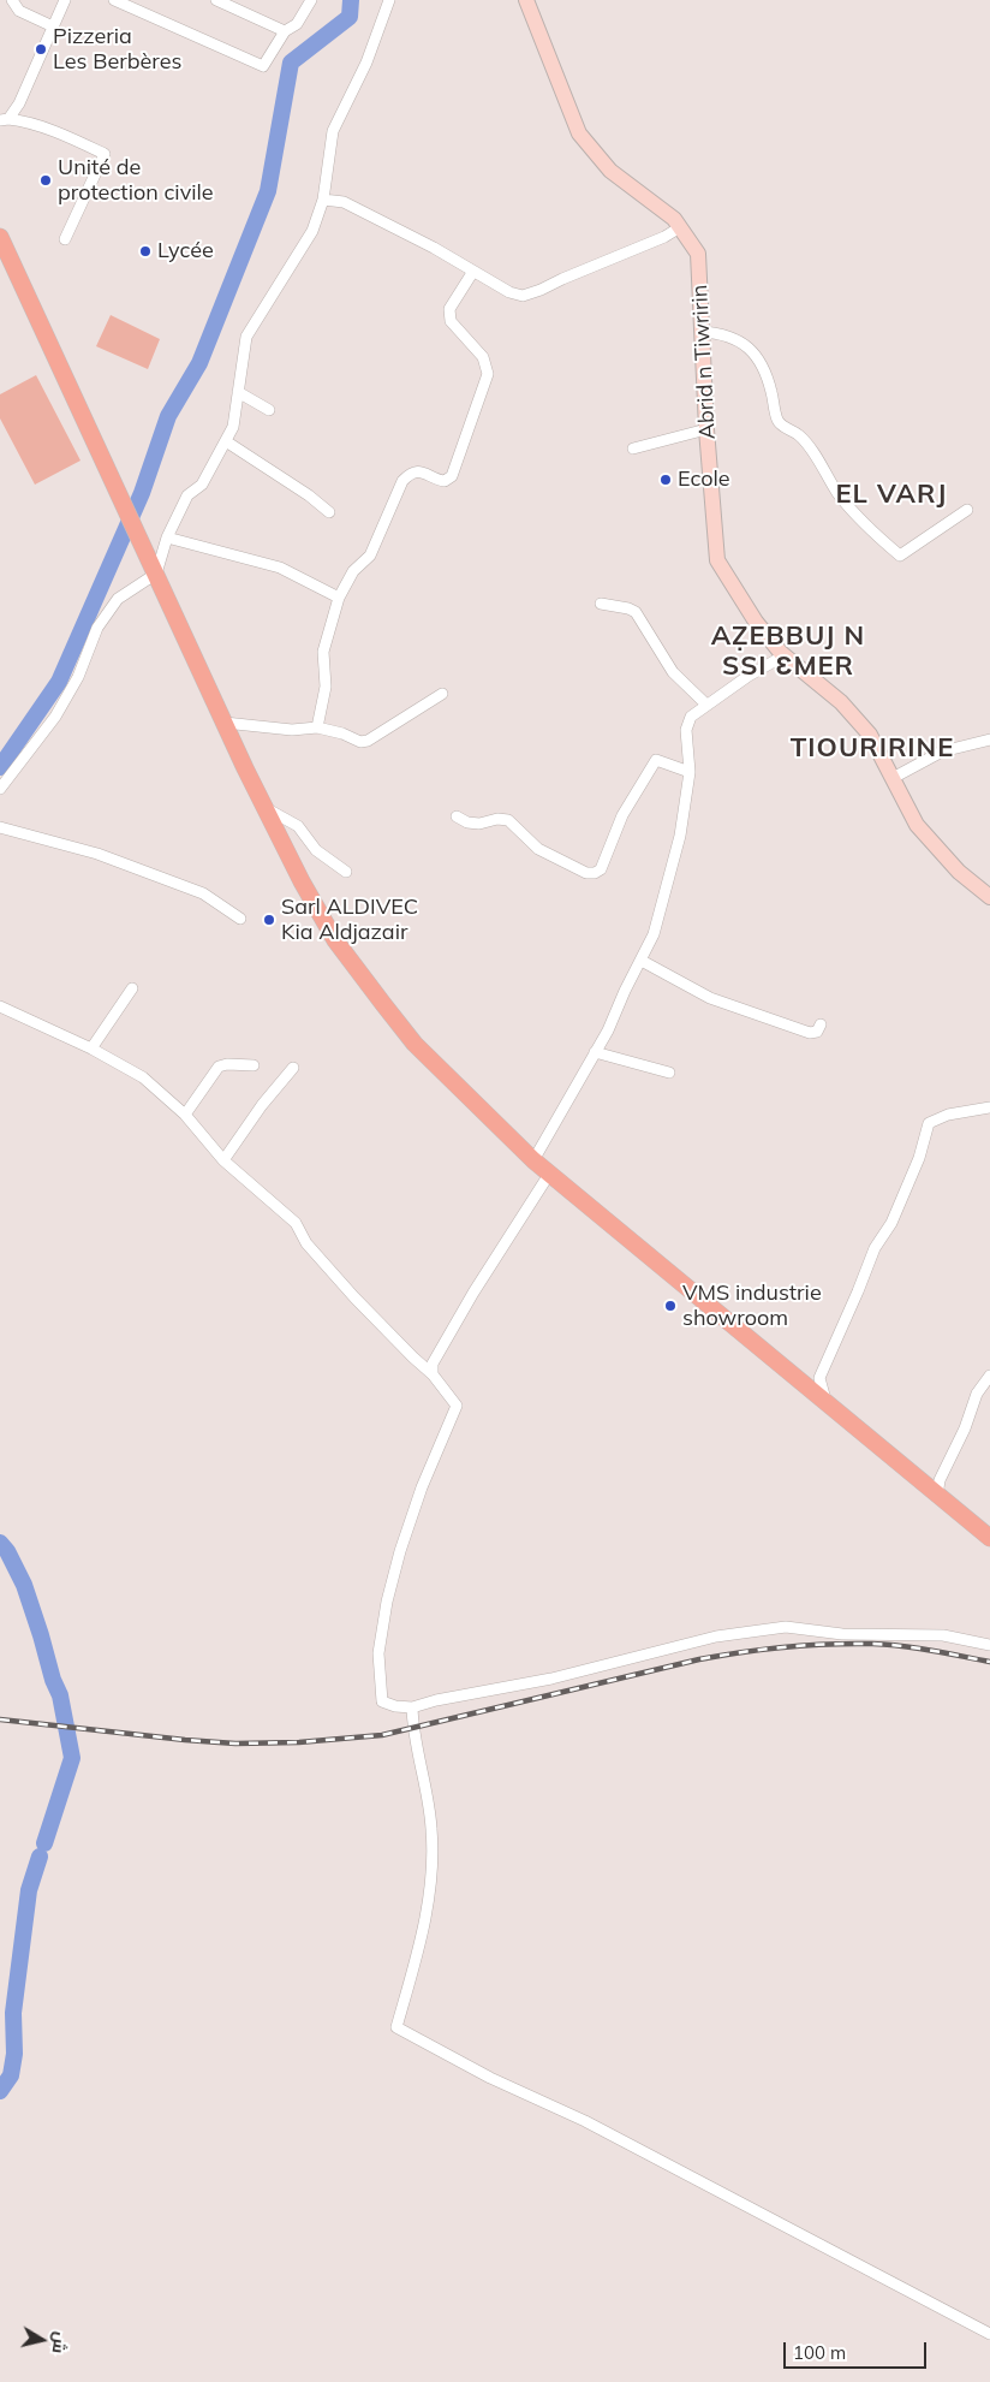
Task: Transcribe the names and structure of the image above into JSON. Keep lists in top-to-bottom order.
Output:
{
  "streets": {
    "street": ["Abrid n Tiwririn"]
  },
  "districts": ["EL VARJ", "AẒEBBUJ N SSI ƐMER", "TIOURIRINE"],
  "places": [
    "Pizzeria Les Berbères",
    "Unité de protection civile",
    "Lycée",
    "Ecole",
    "Sarl ALDIVEC Kia Aldjazair",
    "VMS industrie showroom"
  ],
  "scale_bar": "100 m",
  "north": "right"
}
